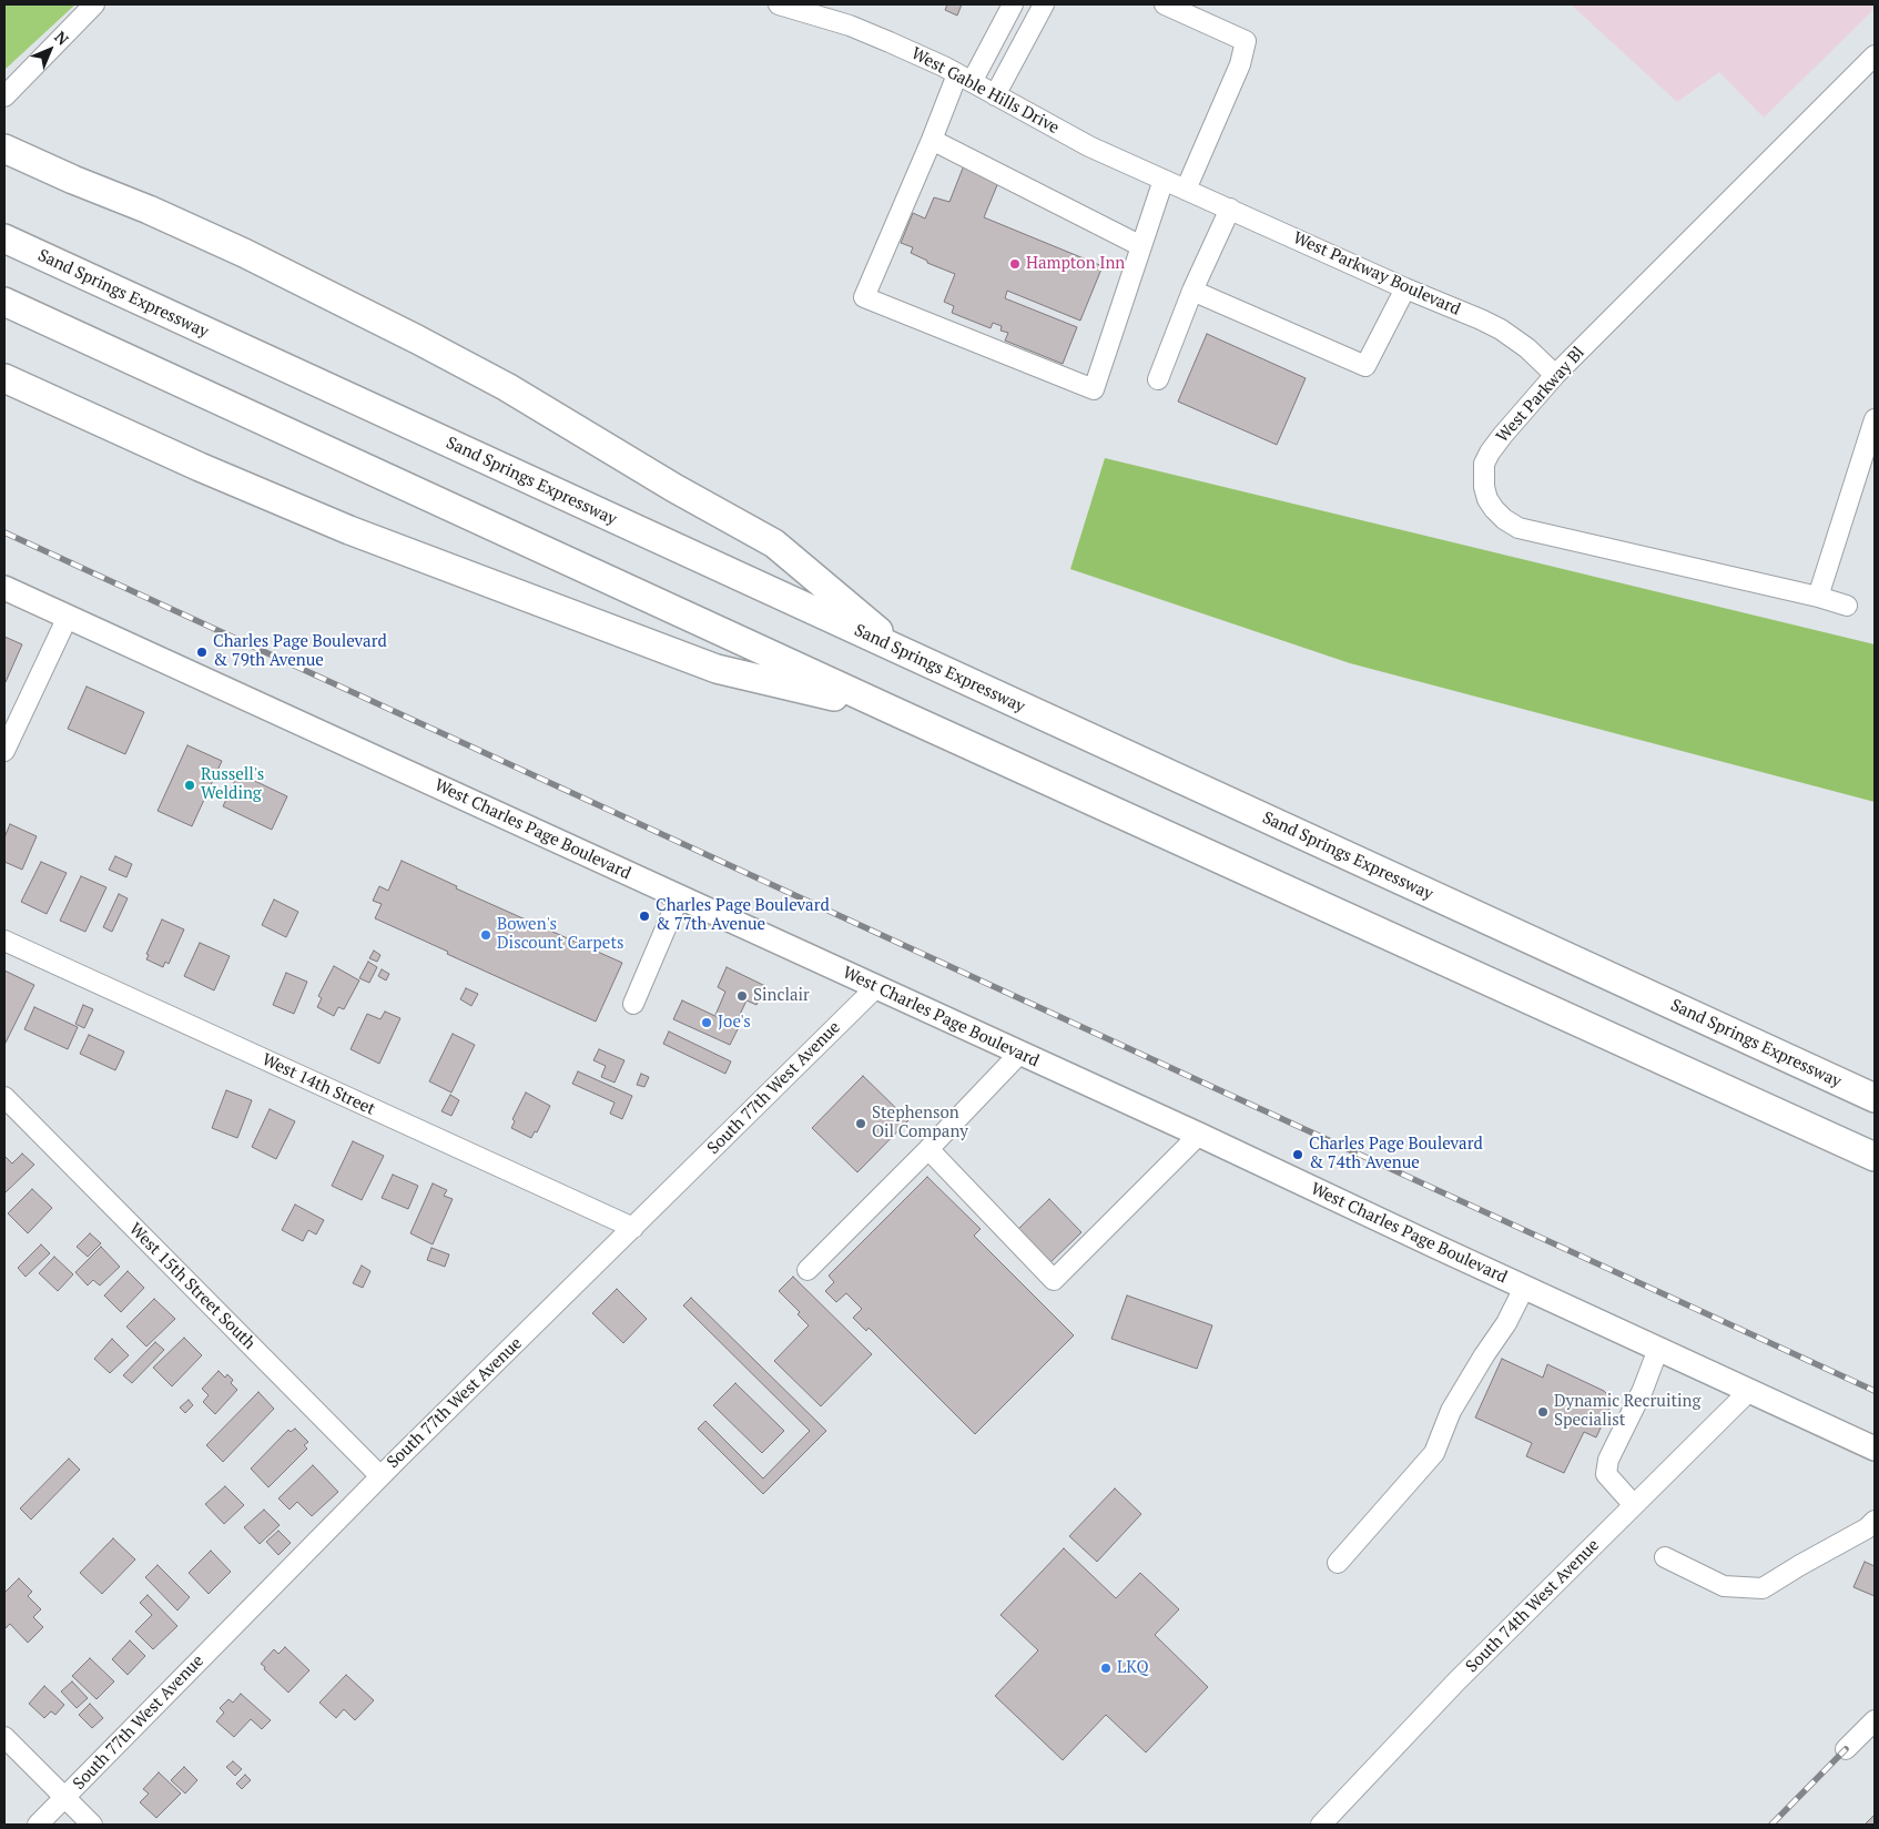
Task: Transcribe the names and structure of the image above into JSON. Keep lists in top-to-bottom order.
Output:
{
  "streets": {
    "highway": ["Sand Springs Expressway"],
    "main road": ["West Charles Page Boulevard"],
    "street": [
      "West Gable Hills Drive",
      "West Parkway Boulevard",
      "West Parkway Bl",
      "West 14th Street",
      "South 77th West Avenue",
      "West 15th Street South",
      "South 74th West Avenue"
    ]
  },
  "crossings": [
    ["West Gable Hills Drive", "West Parkway Boulevard"],
    ["West Parkway Boulevard", "West Parkway Bl"],
    ["West Charles Page Boulevard", "South 77th West Avenue"],
    ["West Charles Page Boulevard", "South 74th West Avenue"],
    ["West 14th Street", "South 77th West Avenue"],
    ["South 77th West Avenue", "West 15th Street South"]
  ],
  "places": [
    "Hampton Inn",
    "Charles Page Boulevard & 79th Avenue",
    "Russell's Welding",
    "Charles Page Boulevard & 77th Avenue",
    "Bowen's Discount Carpets",
    "Sinclair",
    "Joe's",
    "Stephenson Oil Company",
    "Charles Page Boulevard & 74th Avenue",
    "Dynamic Recruiting Specialist",
    "LKQ"
  ],
  "north": "top right"
}
